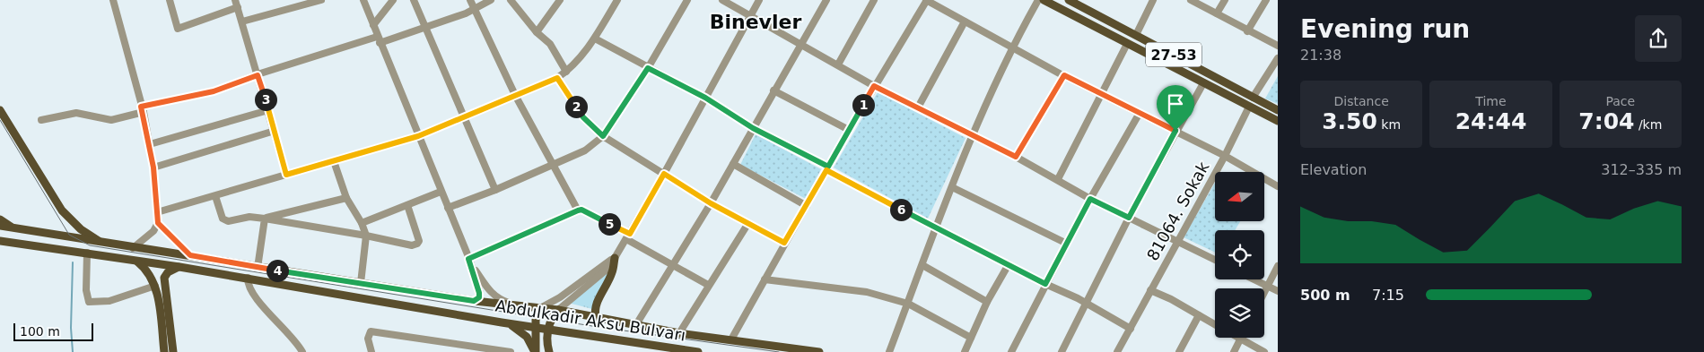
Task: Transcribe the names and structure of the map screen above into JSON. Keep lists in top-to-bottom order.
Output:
{
  "streets": {
    "main road": ["27-53", "Abdulkadir Aksu Bulvarı"],
    "street": ["81064. Sokak"]
  },
  "districts": ["Binevler"],
  "scale_bar": "100 m",
  "north": "left",
  "page": {
    "heading": ["Evening run", "21:38"],
    "stats": [
      ["Distance", "3.50 km"],
      ["Time", "24:44"],
      ["Pace", "7:04 /km"]
    ],
    "pins": [
      "3",
      "1",
      "2",
      "6",
      "5",
      "4"
    ],
    "chart": ["Elevation", "312–335 m"],
    "list": [
      {
        "name": "500 m",
        "note": "7:15"
      }
    ],
    "scale": "100 m"
  }
}
